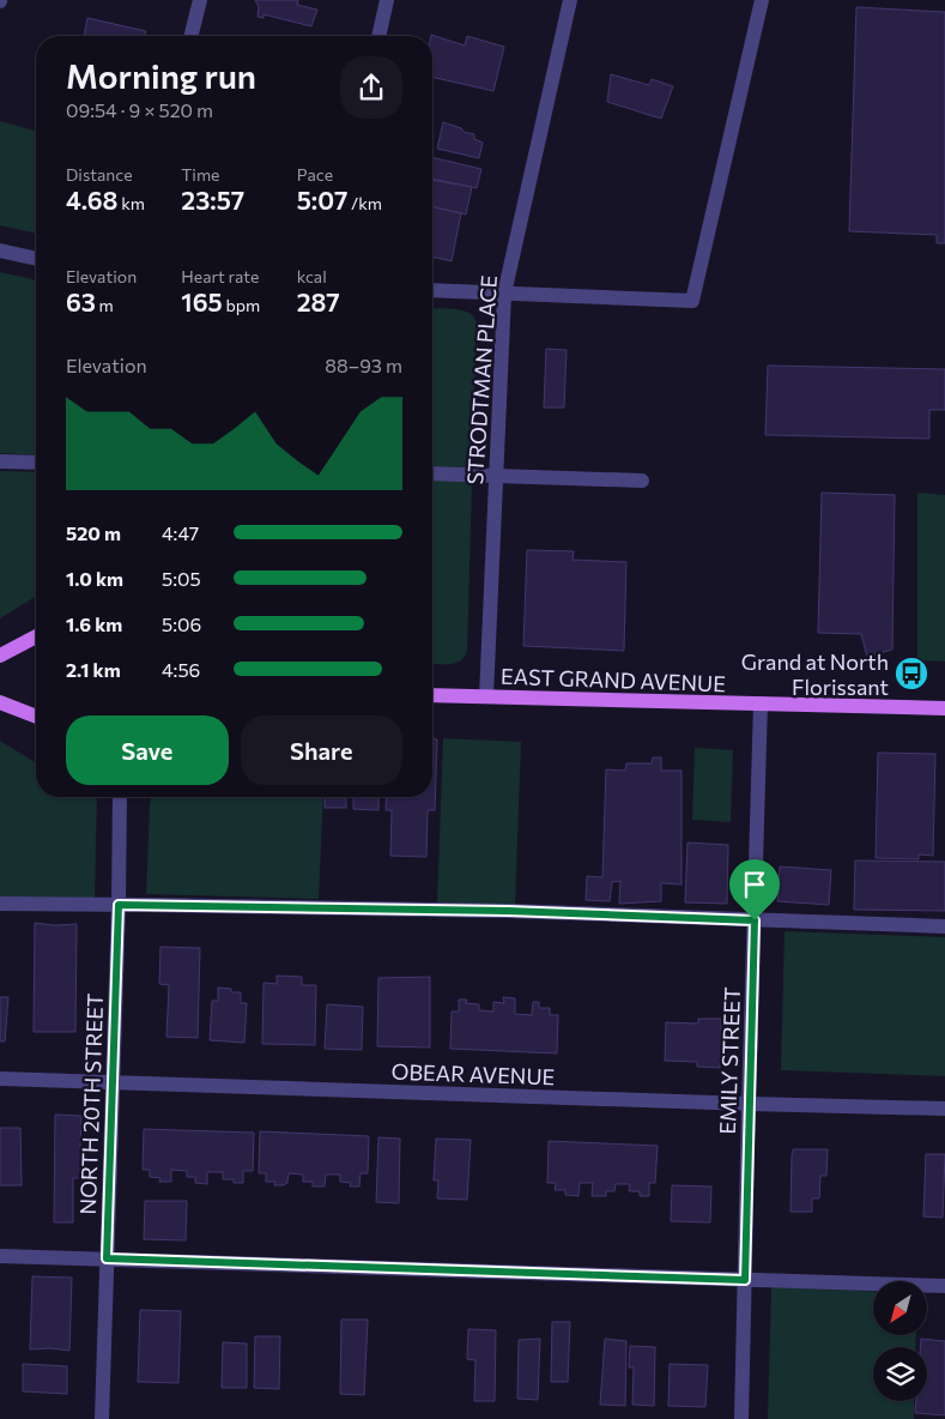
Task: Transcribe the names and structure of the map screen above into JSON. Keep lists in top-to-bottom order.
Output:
{
  "streets": {
    "main road": ["EAST GRAND AVENUE"],
    "street": [
      "STRODTMAN PLACE",
      "EMILY STREET",
      "OBEAR AVENUE",
      "NORTH 20TH STREET"
    ]
  },
  "crossings": [
    ["STRODTMAN PLACE", "EAST GRAND AVENUE"],
    ["EAST GRAND AVENUE", "EMILY STREET"],
    ["EMILY STREET", "OBEAR AVENUE"],
    ["OBEAR AVENUE", "NORTH 20TH STREET"]
  ],
  "places": {
    "bus stop": ["Grand at North Florissant"]
  },
  "north": "bottom left",
  "page": {
    "heading": ["Morning run", "09:54 · 9 × 520 m"],
    "stats": [
      ["Distance", "4.68 km"],
      ["Time", "23:57"],
      ["Pace", "5:07 /km"],
      ["Elevation", "63 m"],
      ["Heart rate", "165 bpm"],
      ["kcal", "287"]
    ],
    "chart": ["Elevation", "88–93 m"],
    "list": [
      {
        "name": "520 m",
        "note": "4:47"
      },
      {
        "name": "1.0 km",
        "note": "5:05"
      },
      {
        "name": "1.6 km",
        "note": "5:06"
      },
      {
        "name": "2.1 km",
        "note": "4:56"
      }
    ],
    "buttons": ["Save", "Share"]
  }
}
